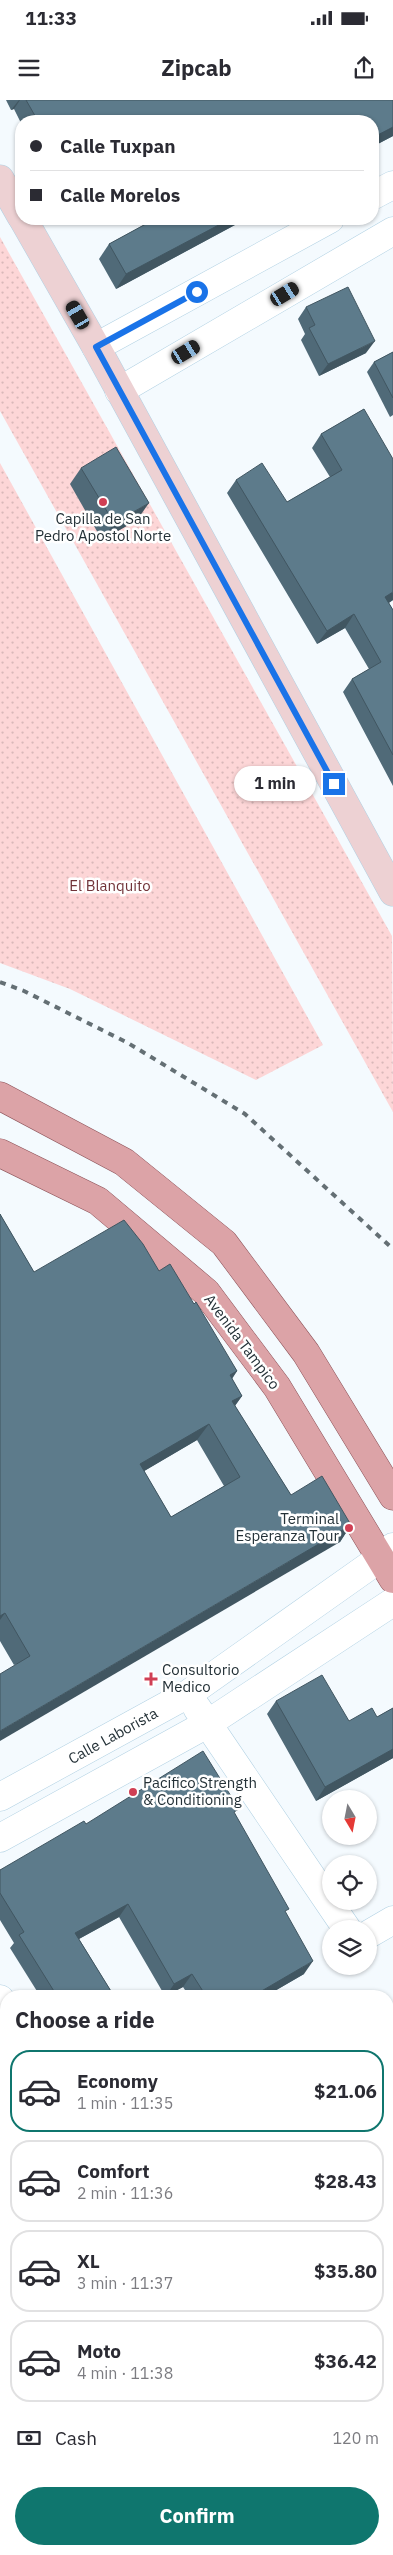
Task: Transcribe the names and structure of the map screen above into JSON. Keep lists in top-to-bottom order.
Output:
{
  "streets": {
    "main road": ["Avenida Tampico"],
    "street": ["Calle Laborista"]
  },
  "crossings": [
    ["Avenida Tampico", "Calle Laborista"]
  ],
  "parks": ["El Blanquito"],
  "places": {
    "other": ["Capilla de San Pedro Apostol Norte", "Terminal Esperanza Tour", "Pacifico Strength & Conditioning"],
    "health": ["Consultorio Medico"]
  },
  "north": "bottom",
  "page": {
    "status": "11:33",
    "header": "Zipcab",
    "banner": ["Calle Tuxpan", "Calle Morelos"],
    "bubble": "1 min",
    "heading": "Choose a ride",
    "list": [
      {
        "name": "Economy",
        "note": "1 min · 11:35",
        "value": "$21.06"
      },
      {
        "name": "Comfort",
        "note": "2 min · 11:36",
        "value": "$28.43"
      },
      {
        "name": "XL",
        "note": "3 min · 11:37",
        "value": "$35.80"
      },
      {
        "name": "Moto",
        "note": "4 min · 11:38",
        "value": "$36.42"
      }
    ],
    "pay": ["Cash", "120 m"],
    "buttons": "Confirm"
  }
}
